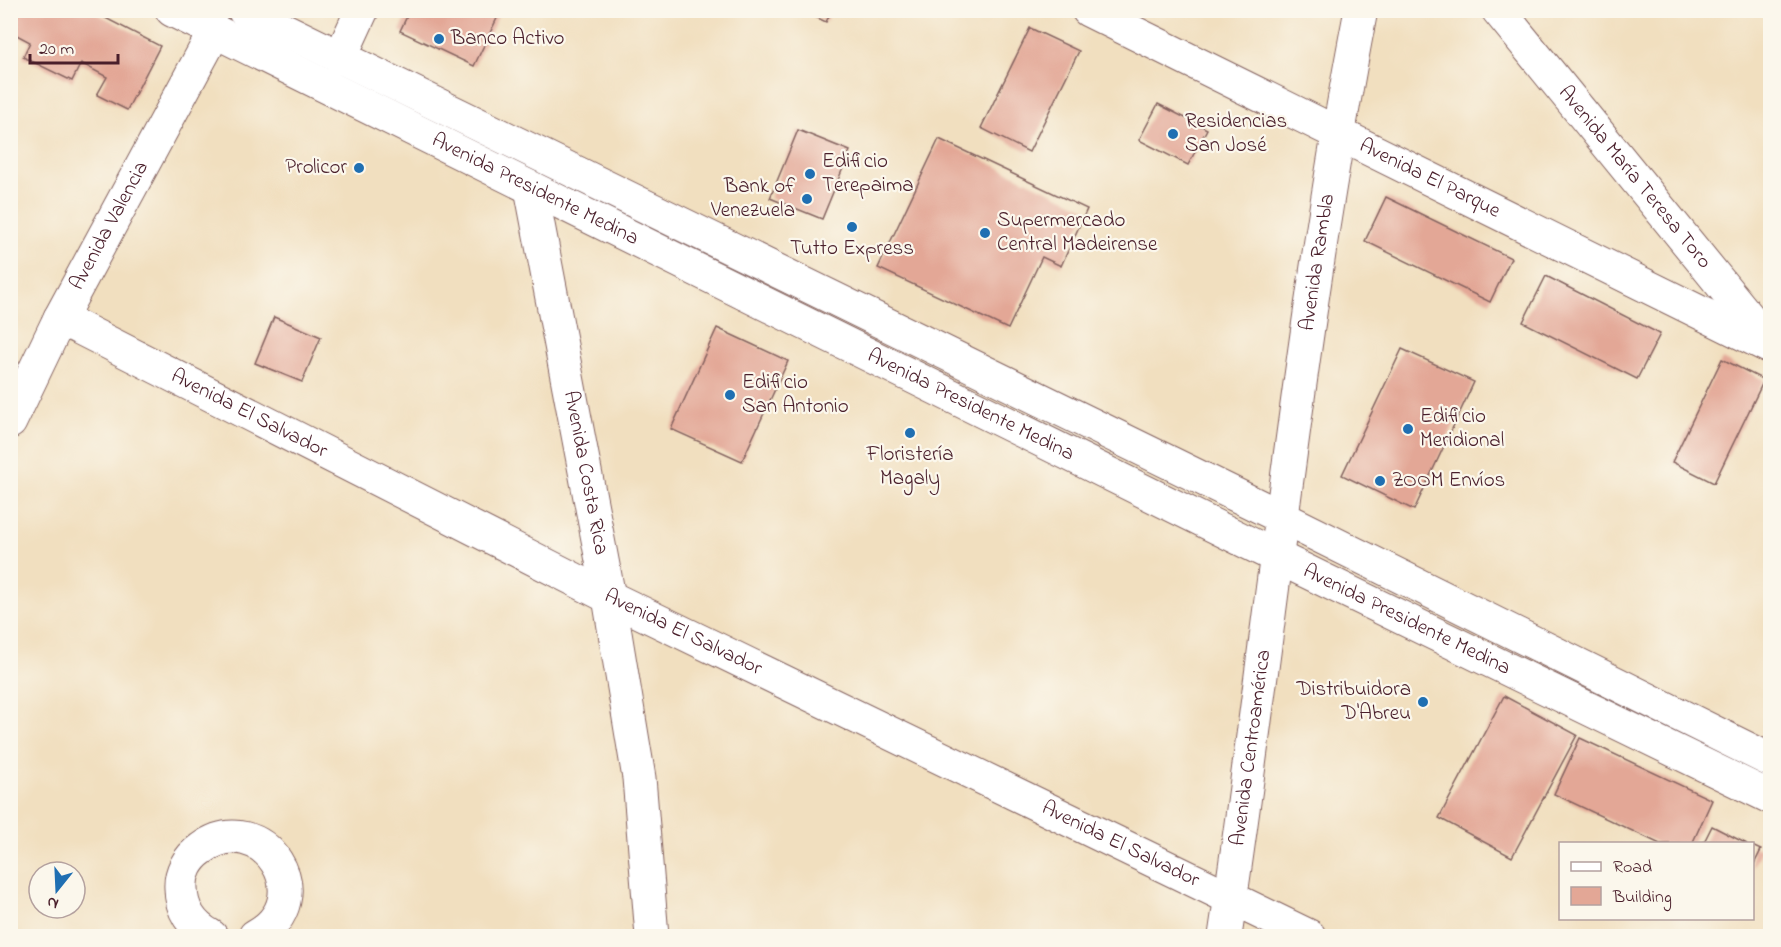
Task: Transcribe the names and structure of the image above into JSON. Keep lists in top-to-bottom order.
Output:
{
  "streets": {
    "street": [
      "Avenida María Teresa Toro",
      "Avenida El Parque",
      "Avenida Presidente Medina",
      "Avenida Valencia",
      "Avenida Rambla",
      "Avenida El Salvador",
      "Avenida Costa Rica",
      "Avenida Centroamérica"
    ]
  },
  "crossings": [
    ["Avenida María Teresa Toro", "Avenida El Parque"],
    ["Avenida El Parque", "Avenida Rambla"],
    ["Avenida Presidente Medina", "Avenida Valencia"],
    ["Avenida Presidente Medina", "Avenida Rambla"],
    ["Avenida Presidente Medina", "Avenida Costa Rica"],
    ["Avenida Presidente Medina", "Avenida Centroamérica"],
    ["Avenida Valencia", "Avenida El Salvador"],
    ["Avenida Rambla", "Avenida Centroamérica"],
    ["Avenida El Salvador", "Avenida Costa Rica"],
    ["Avenida El Salvador", "Avenida Centroamérica"]
  ],
  "places": [
    "Banco Activo",
    "Residencias San José",
    "Prolicor",
    "Edificio Terepaima",
    "Bank of Venezuela",
    "Tutto Express",
    "Supermercado Central Madeirense",
    "Edificio San Antonio",
    "Edificio Meridional",
    "Floristería Magaly",
    "ZOOM Envíos",
    "Distribuidora D'Abreu"
  ],
  "legend": ["Road", "Building"],
  "scale_bar": "20 m",
  "north": "bottom"
}
